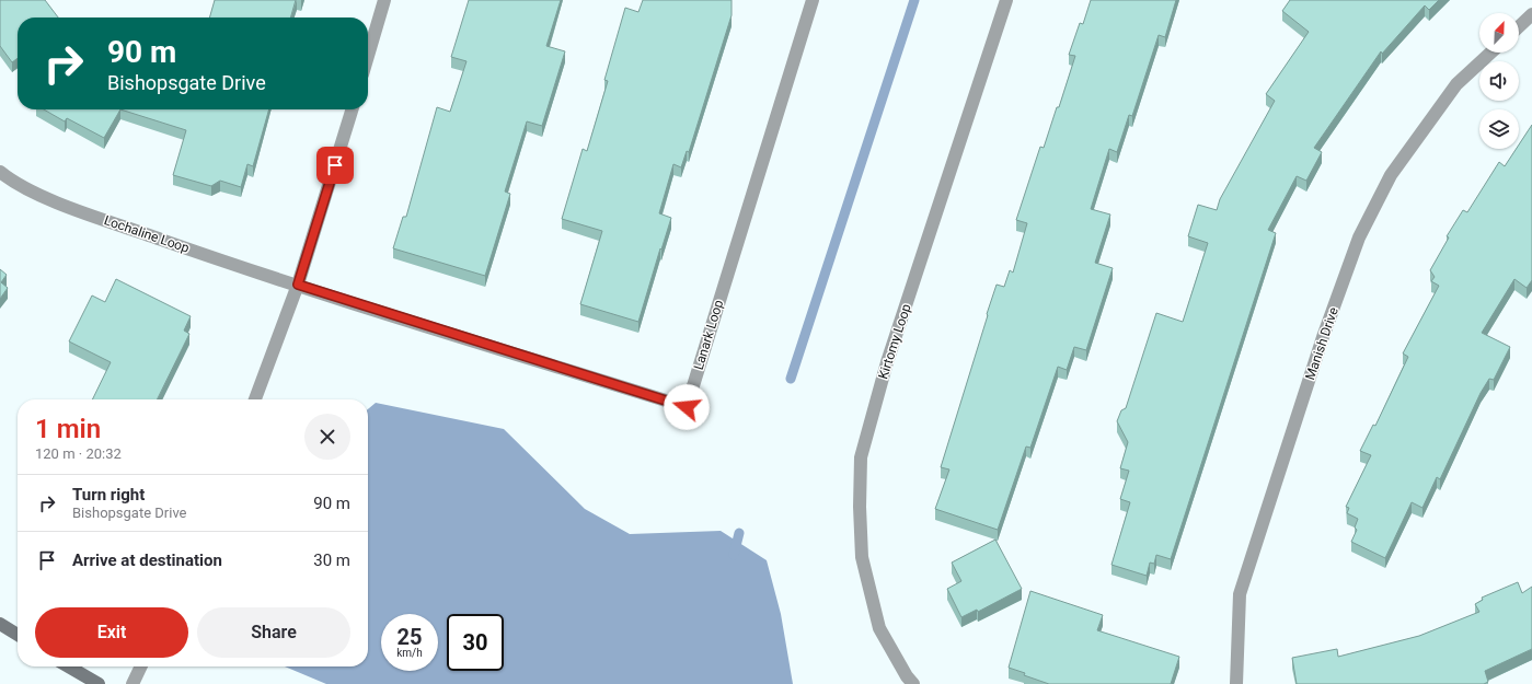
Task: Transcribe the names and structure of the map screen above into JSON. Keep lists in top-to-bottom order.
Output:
{
  "streets": {
    "street": [
      "Lochaline Loop",
      "Lanark Loop",
      "Kirtomy Loop",
      "Manish Drive"
    ]
  },
  "crossings": [
    ["Lochaline Loop", "Lanark Loop"]
  ],
  "north": "top right",
  "page": {
    "turn": ["90 m", "Bishopsgate Drive"],
    "heading": ["1 min", "120 m · 20:32"],
    "list": [
      {
        "name": "Turn right",
        "note": "Bishopsgate Drive",
        "value": "90 m"
      },
      {
        "name": "Arrive at destination",
        "value": "30 m"
      }
    ],
    "buttons": ["Exit", "Share"],
    "speed": "25 km/h",
    "limit": "30"
  }
}
